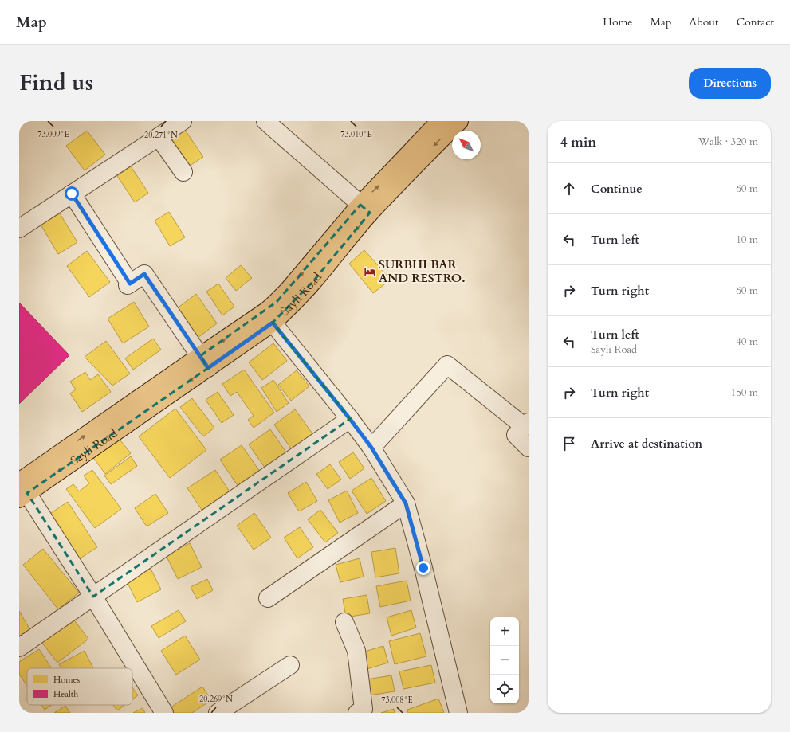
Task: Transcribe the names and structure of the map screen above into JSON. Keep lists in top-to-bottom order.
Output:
{
  "streets": {
    "main road": ["Sayli Road"]
  },
  "places": {
    "hotel": ["SURBHI BAR AND RESTRO."]
  },
  "legend": ["Homes", "Health"],
  "north": "top left",
  "page": {
    "header": "Map",
    "nav": [
      "Home",
      "Map",
      "About",
      "Contact"
    ],
    "title": "Find us",
    "buttons": "Directions",
    "heading": ["4 min", "Walk · 320 m"],
    "list": [
      ["Continue", "60 m"],
      ["Turn left", "10 m"],
      ["Turn right", "60 m"],
      ["Turn left", "Sayli Road", "40 m"],
      ["Turn right", "150 m"],
      "Arrive at destination"
    ],
    "map_buttons": ["+", "−"]
  },
  "coordinates": [
    "73.009°E",
    "73.010°E",
    "20.271°N",
    "20.269°N",
    "73.008°E"
  ]
}
